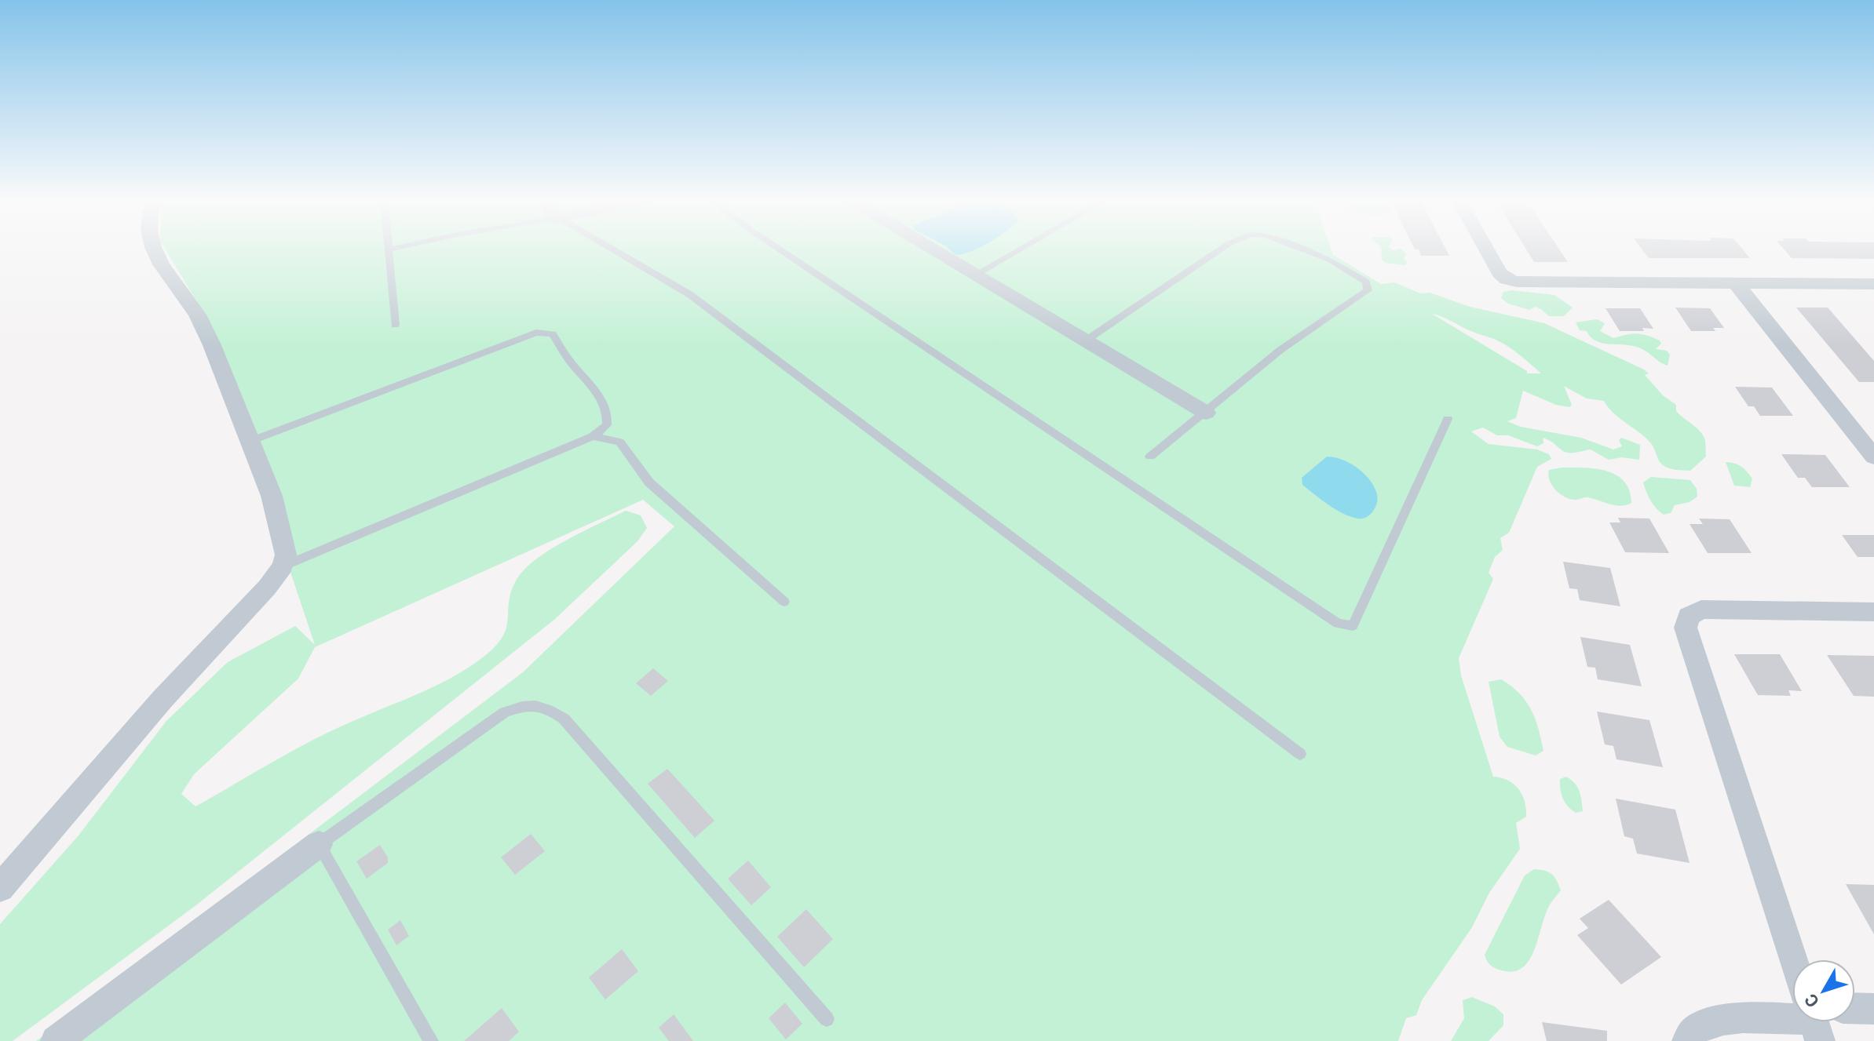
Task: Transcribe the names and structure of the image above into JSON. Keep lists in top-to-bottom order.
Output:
{
  "north": "bottom left"
}
